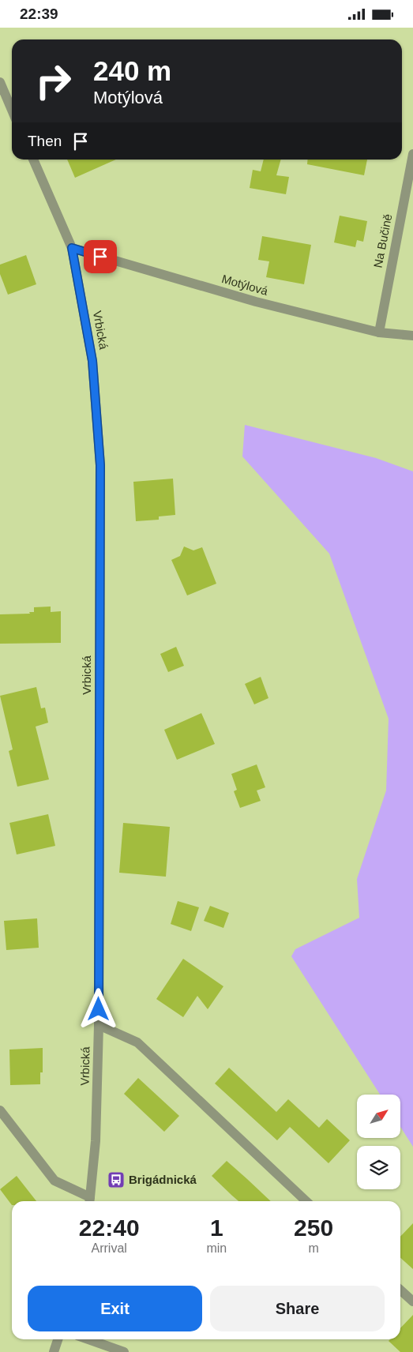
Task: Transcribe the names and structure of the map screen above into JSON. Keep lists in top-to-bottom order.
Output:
{
  "streets": {
    "street": ["Na Bučině", "Motýlová", "Vrbická"]
  },
  "crossings": [
    ["Na Bučině", "Motýlová"],
    ["Motýlová", "Vrbická"]
  ],
  "places": {
    "bus stop": ["Brigádnická"]
  },
  "north": "top right",
  "page": {
    "status": "22:39",
    "turn": ["240 m", "Motýlová"],
    "then": "Then",
    "eta": [
      "22:40",
      "Arrival",
      "1",
      "min",
      "250",
      "m"
    ],
    "buttons": ["Exit", "Share"]
  }
}
